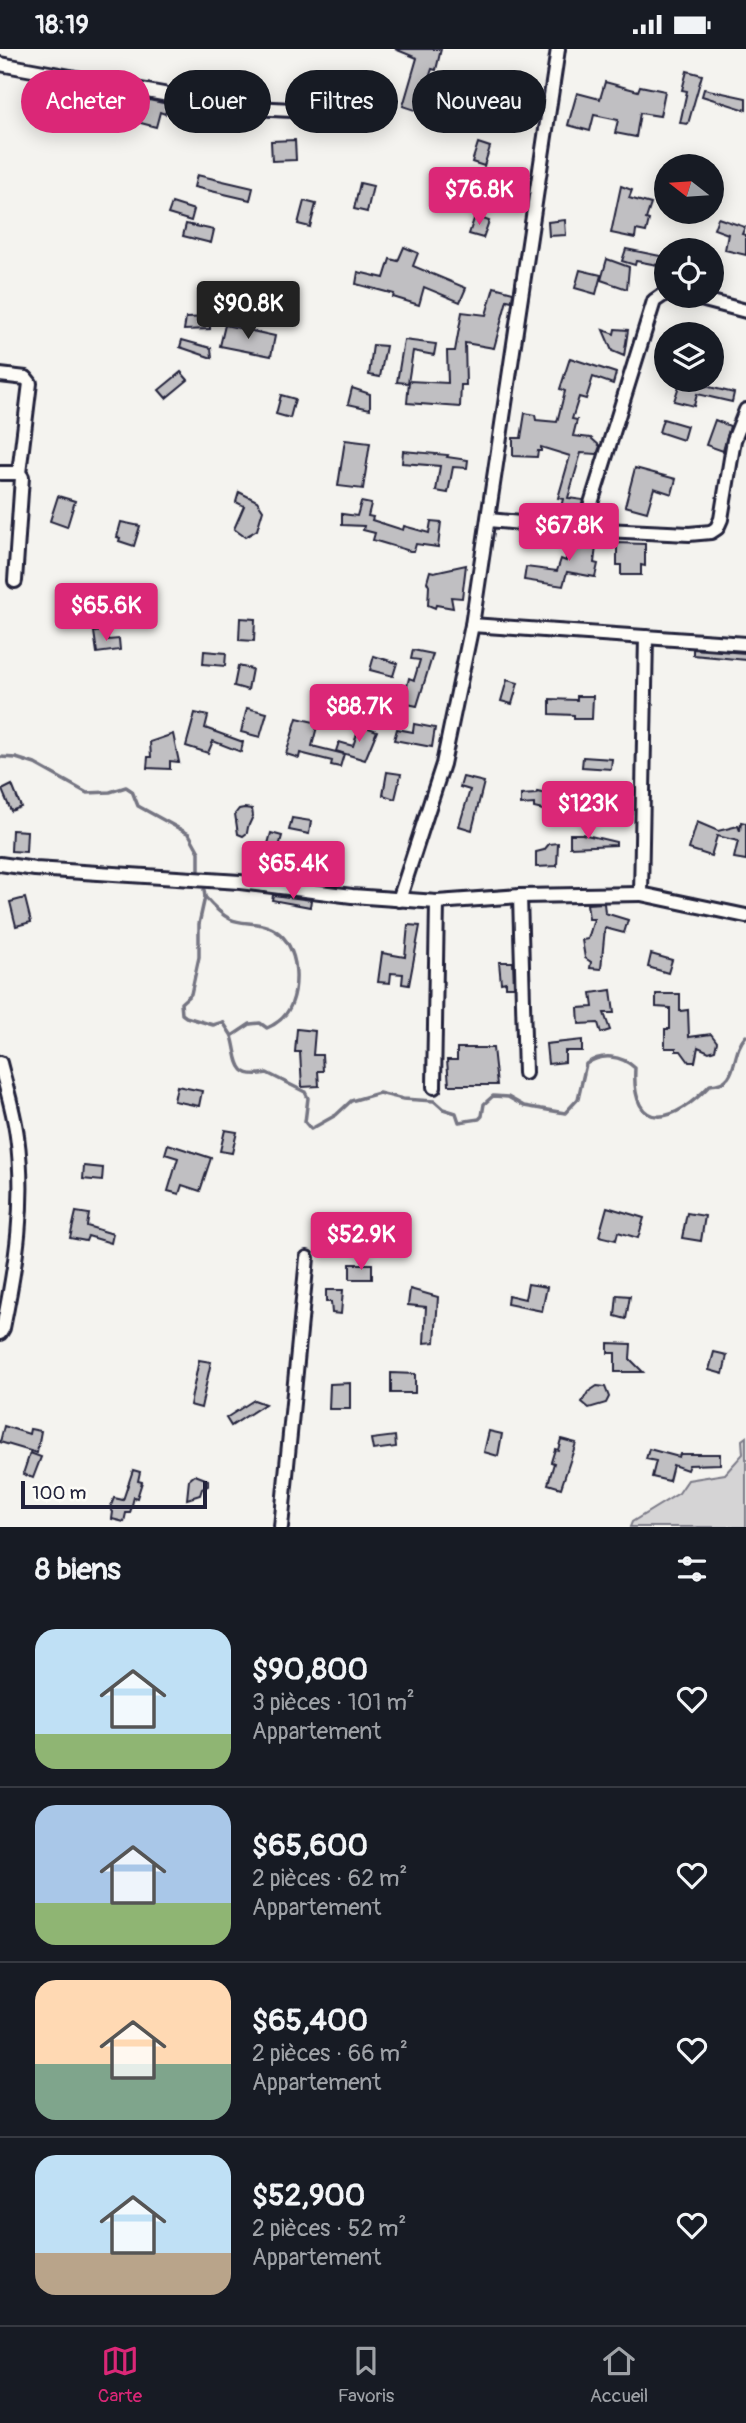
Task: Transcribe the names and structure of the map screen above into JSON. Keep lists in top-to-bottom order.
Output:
{
  "scale_bar": "100 m",
  "north": "left",
  "page": {
    "status": "18:19",
    "chip": [
      "Acheter",
      "Louer",
      "Filtres",
      "Nouveau"
    ],
    "price": [
      "$76.8K",
      "$90.8K",
      "$67.8K",
      "$65.6K",
      "$88.7K",
      "$123K",
      "$65.4K",
      "$52.9K"
    ],
    "scale": "100 m",
    "heading": "8 biens",
    "list": [
      {
        "name": "$90,800",
        "note": "3 pièces · 101 m² · Appartement"
      },
      {
        "name": "$65,600",
        "note": "2 pièces · 62 m² · Appartement"
      },
      {
        "name": "$65,400",
        "note": "2 pièces · 66 m² · Appartement"
      },
      {
        "name": "$52,900",
        "note": "2 pièces · 52 m² · Appartement"
      }
    ],
    "tabs": ["Carte", "Favoris", "Accueil"]
  }
}
